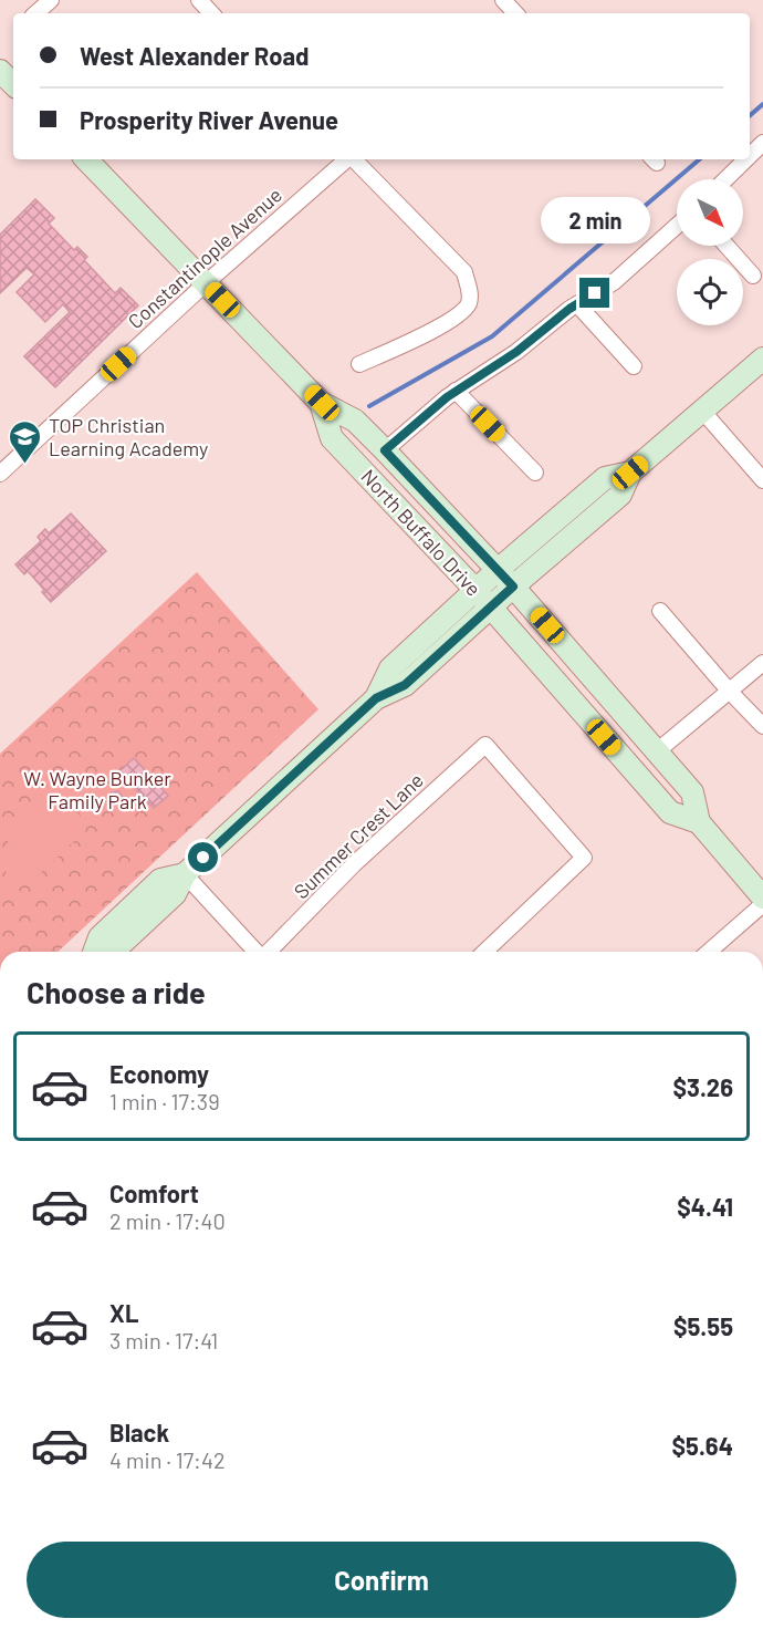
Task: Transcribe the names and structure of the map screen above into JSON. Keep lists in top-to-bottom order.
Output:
{
  "streets": {
    "main road": ["North Buffalo Drive"],
    "street": ["Constantinople Avenue", "Summer Crest Lane"]
  },
  "crossings": [
    ["Constantinople Avenue", "North Buffalo Drive"]
  ],
  "parks": ["W. Wayne Bunker Family Park"],
  "places": {
    "school or university": ["TOP Christian Learning Academy"]
  },
  "north": "bottom right",
  "page": {
    "banner": ["West Alexander Road", "Prosperity River Avenue"],
    "bubble": "2 min",
    "heading": "Choose a ride",
    "list": [
      {
        "name": "Economy",
        "note": "1 min · 17:39",
        "value": "$3.26"
      },
      {
        "name": "Comfort",
        "note": "2 min · 17:40",
        "value": "$4.41"
      },
      {
        "name": "XL",
        "note": "3 min · 17:41",
        "value": "$5.55"
      },
      {
        "name": "Black",
        "note": "4 min · 17:42",
        "value": "$5.64"
      }
    ],
    "buttons": "Confirm"
  }
}
